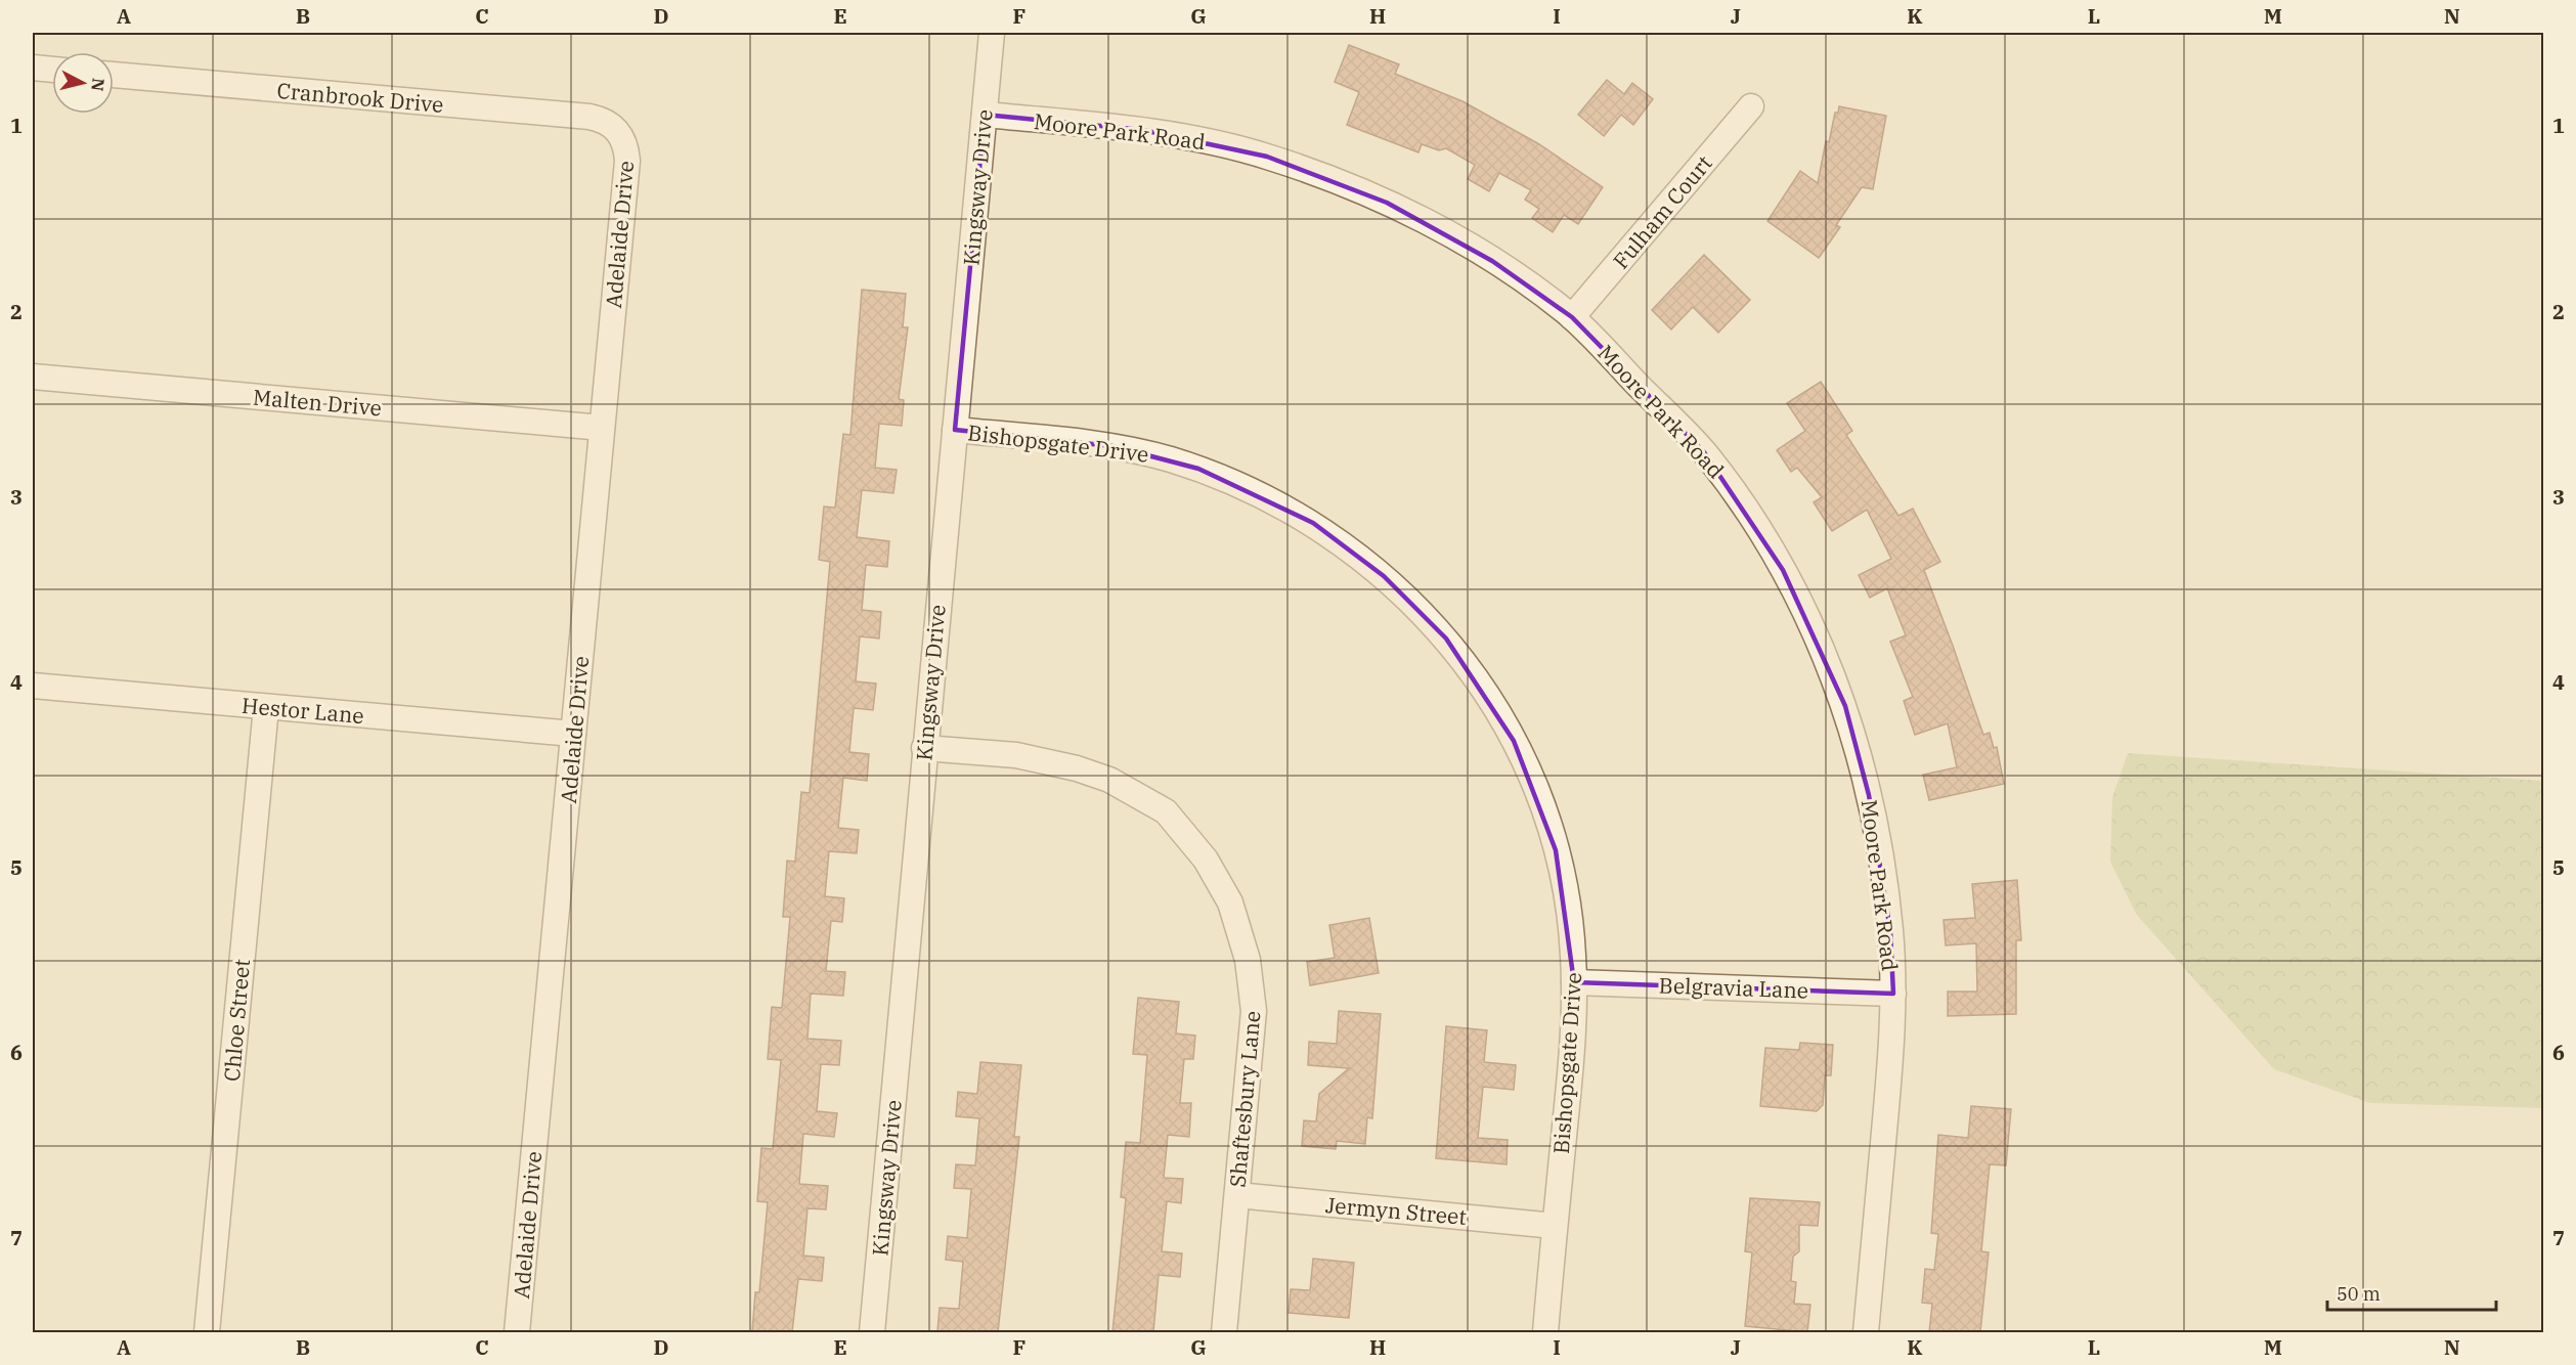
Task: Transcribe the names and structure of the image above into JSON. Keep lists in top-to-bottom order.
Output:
{
  "streets": {
    "street": [
      "Cranbrook Drive",
      "Moore Park Road",
      "Kingsway Drive",
      "Fulham Court",
      "Adelaide Drive",
      "Malten Drive",
      "Bishopsgate Drive",
      "Hestor Lane",
      "Belgravia Lane",
      "Chloe Street",
      "Shaftesbury Lane",
      "Jermyn Street"
    ]
  },
  "crossings": [
    ["Cranbrook Drive", "Adelaide Drive"],
    ["Moore Park Road", "Kingsway Drive"],
    ["Moore Park Road", "Fulham Court"],
    ["Moore Park Road", "Belgravia Lane"],
    ["Kingsway Drive", "Bishopsgate Drive"],
    ["Kingsway Drive", "Shaftesbury Lane"],
    ["Adelaide Drive", "Malten Drive"],
    ["Adelaide Drive", "Hestor Lane"],
    ["Bishopsgate Drive", "Belgravia Lane"],
    ["Bishopsgate Drive", "Jermyn Street"],
    ["Hestor Lane", "Chloe Street"],
    ["Shaftesbury Lane", "Jermyn Street"]
  ],
  "scale_bar": "50 m",
  "north": "right",
  "grid": {
    "columns": [
      "A",
      "B",
      "C",
      "D",
      "E",
      "F",
      "G",
      "H",
      "I",
      "J",
      "K",
      "L",
      "M",
      "N"
    ],
    "rows": [
      "1",
      "2",
      "3",
      "4",
      "5",
      "6",
      "7"
    ]
  }
}
